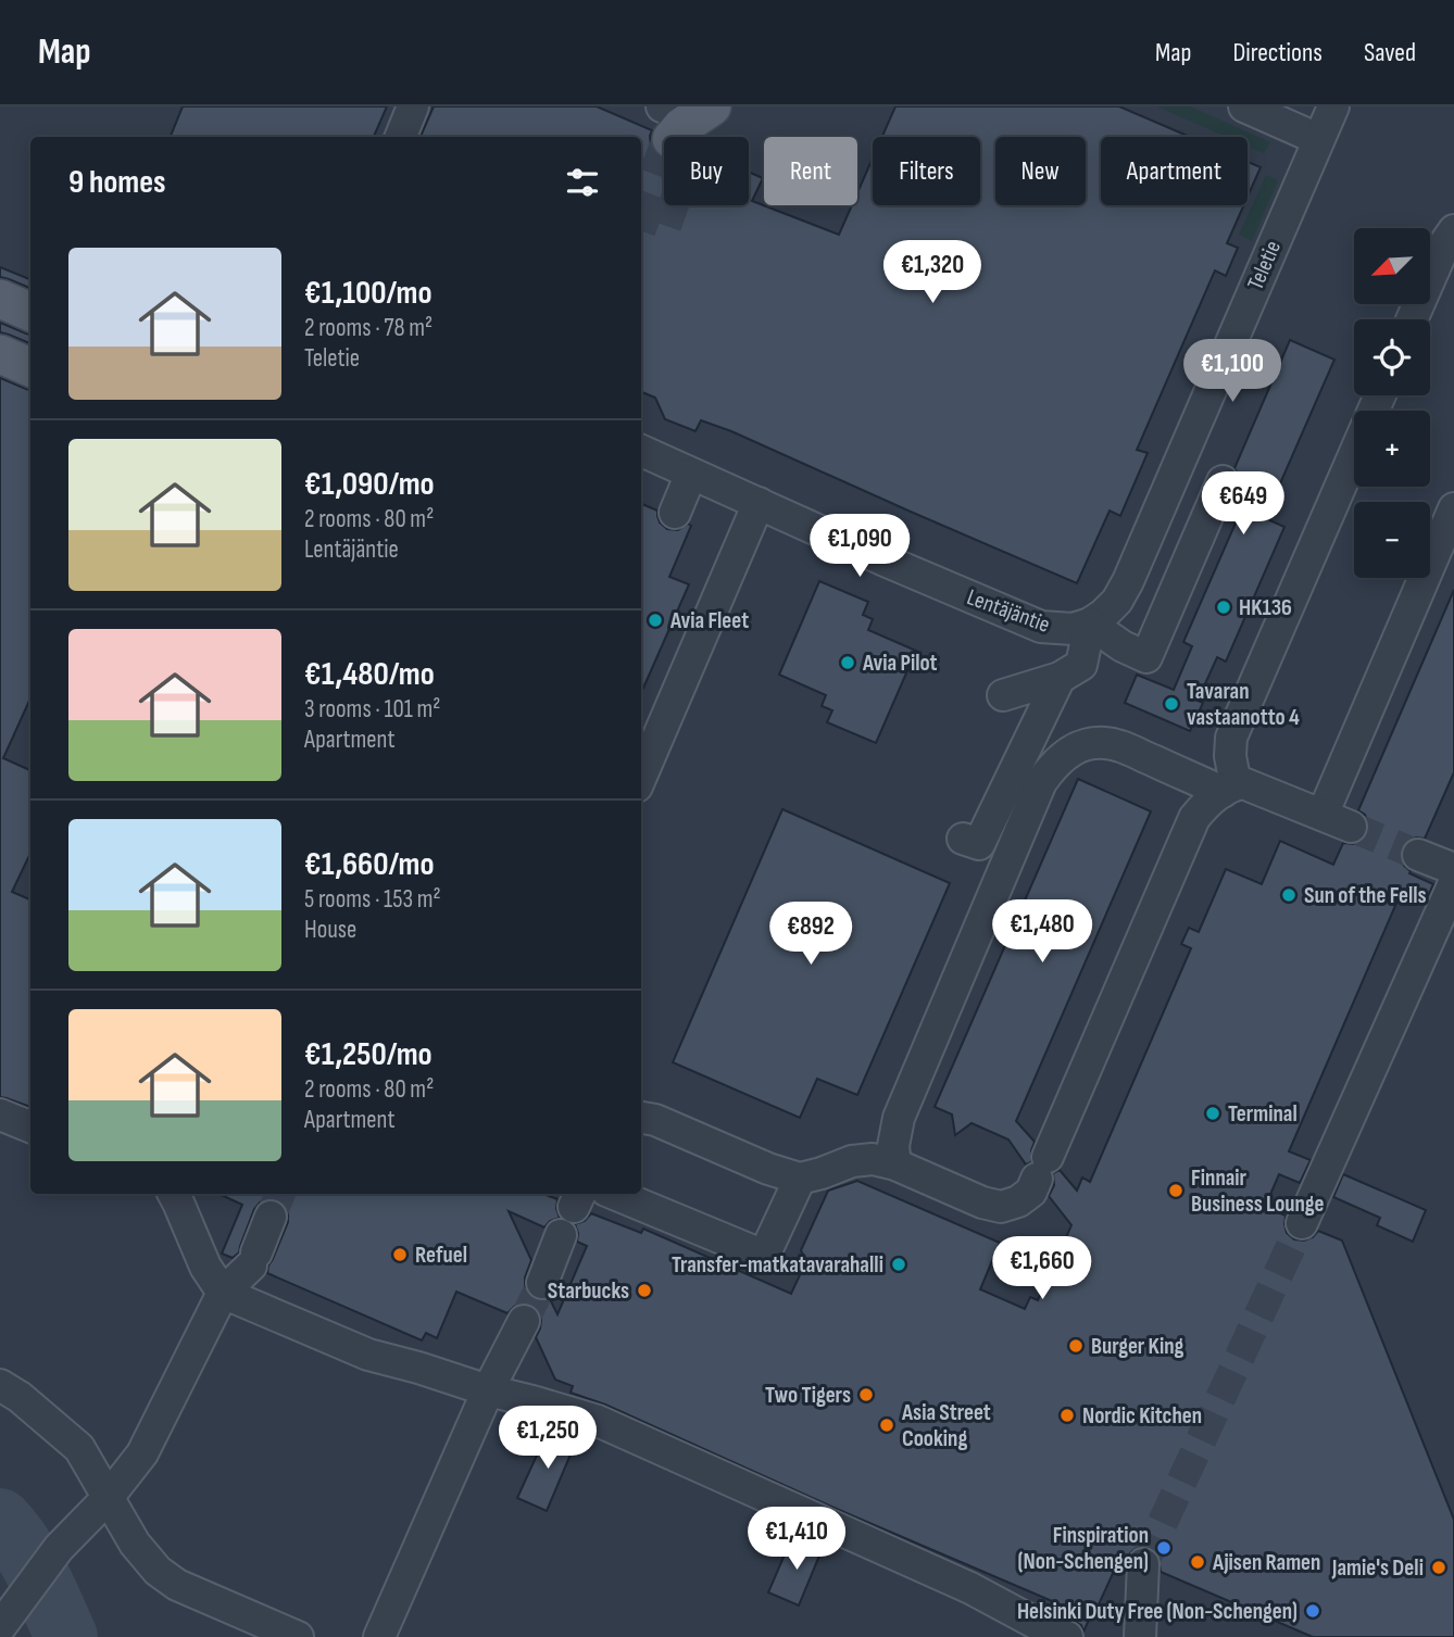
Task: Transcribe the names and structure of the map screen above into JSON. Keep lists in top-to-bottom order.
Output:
{
  "streets": {
    "street": ["Teletie", "Lentäjäntie"]
  },
  "crossings": [
    ["Teletie", "Lentäjäntie"]
  ],
  "places": [
    "HK136",
    "Avia Fleet",
    "Avia Pilot",
    "Tavaran vastaanotto 4",
    "Sun of the Fells",
    "Terminal",
    "Finnair Business Lounge",
    "Refuel",
    "Transfer-matkatavarahalli",
    "Starbucks",
    "Burger King",
    "Two Tigers",
    "Nordic Kitchen",
    "Asia Street Cooking",
    "Finspiration (Non-Schengen)",
    "Ajisen Ramen",
    "Jamie's Deli",
    "Helsinki Duty Free (Non-Schengen)"
  ],
  "north": "bottom left",
  "page": {
    "header": "Map",
    "nav": ["Map", "Directions", "Saved"],
    "chip": [
      "Buy",
      "Rent",
      "Filters",
      "New",
      "Apartment"
    ],
    "heading": "9 homes",
    "map_buttons": ["+", "−"],
    "list": [
      {
        "name": "€1,100/mo",
        "note": "2 rooms · 78 m² · Teletie"
      },
      {
        "name": "€1,090/mo",
        "note": "2 rooms · 80 m² · Lentäjäntie"
      },
      {
        "name": "€1,480/mo",
        "note": "3 rooms · 101 m² · Apartment"
      },
      {
        "name": "€1,660/mo",
        "note": "5 rooms · 153 m² · House"
      },
      {
        "name": "€1,250/mo",
        "note": "2 rooms · 80 m² · Apartment"
      }
    ],
    "price": [
      "€1,320",
      "€1,100",
      "€649",
      "€1,090",
      "€1,480",
      "€892",
      "€1,660",
      "€1,250",
      "€1,410"
    ]
  }
}
